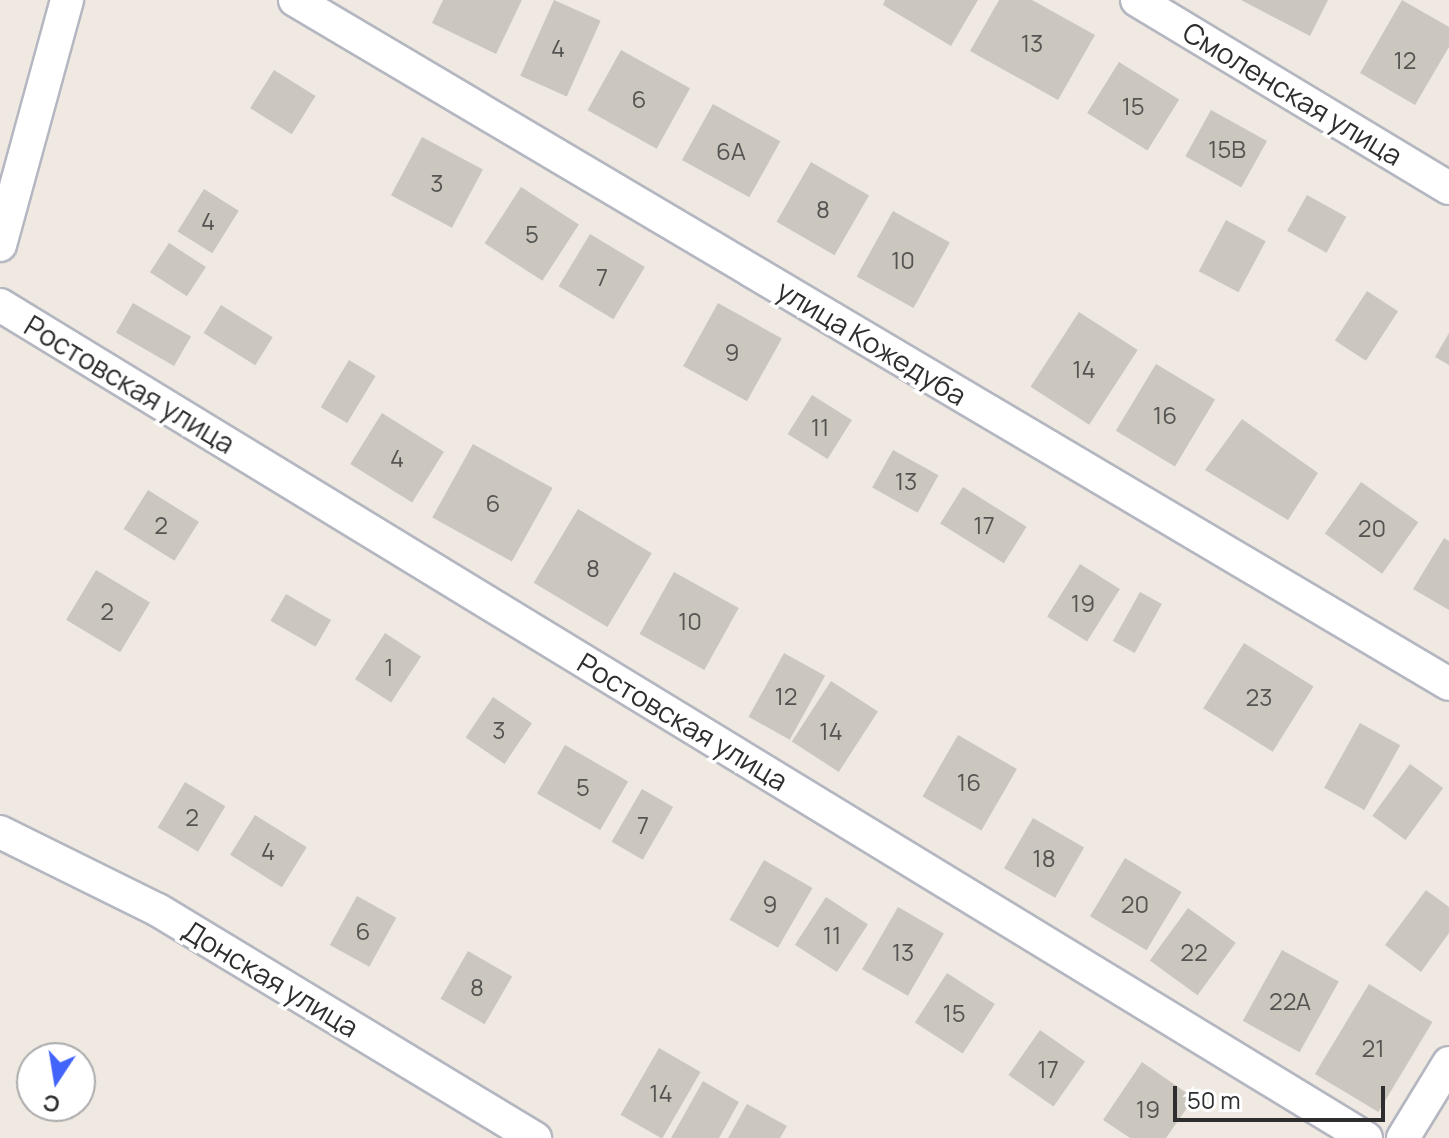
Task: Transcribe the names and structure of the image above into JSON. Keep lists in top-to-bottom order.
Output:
{
  "streets": {
    "street": [
      "Смоленская улица",
      "улица Кожедуба",
      "Ростовская улица",
      "Донская улица"
    ]
  },
  "house_numbers": [
    "13",
    "4",
    "12",
    "6",
    "15",
    "15В",
    "6А",
    "3",
    "8",
    "4",
    "5",
    "10",
    "7",
    "9",
    "14",
    "16",
    "11",
    "4",
    "13",
    "6",
    "2",
    "17",
    "20",
    "8",
    "19",
    "2",
    "10",
    "1",
    "12",
    "23",
    "3",
    "14",
    "16",
    "5",
    "2",
    "7",
    "4",
    "18",
    "9",
    "20",
    "6",
    "11",
    "13",
    "22",
    "8",
    "22А",
    "15",
    "21",
    "17",
    "14",
    "19"
  ],
  "scale_bar": "50 m",
  "north": "bottom"
}
